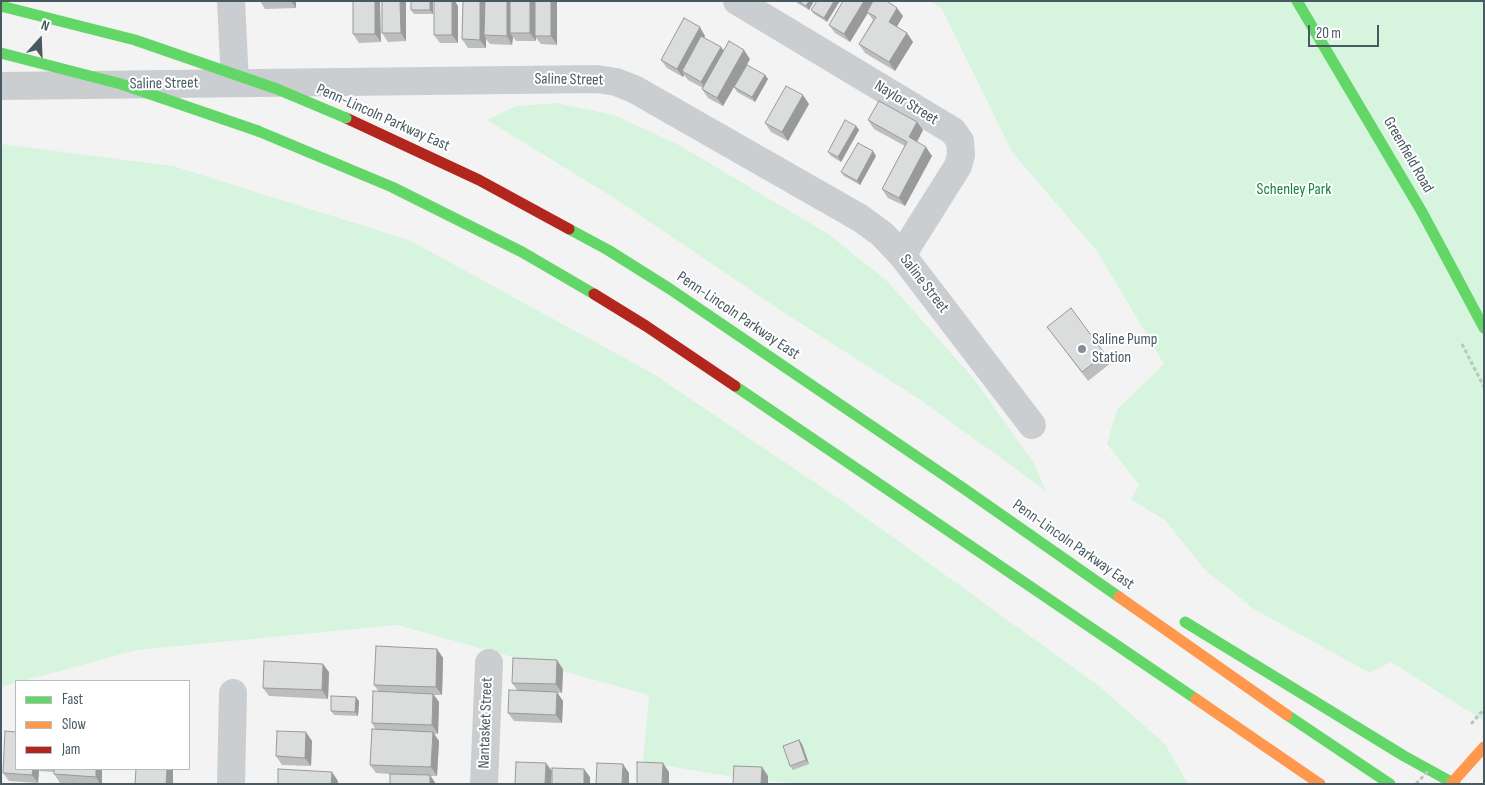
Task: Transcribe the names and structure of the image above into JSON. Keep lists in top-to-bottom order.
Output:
{
  "streets": {
    "main road": ["Penn-Lincoln Parkway East", "Greenfield Road"],
    "street": ["Saline Street", "Naylor Street", "Nantasket Street"]
  },
  "crossings": [
    ["Saline Street", "Naylor Street"]
  ],
  "parks": ["Schenley Park"],
  "places": ["Saline Pump Station"],
  "legend": ["Fast", "Slow", "Jam"],
  "scale_bar": "20 m",
  "north": "top"
}
